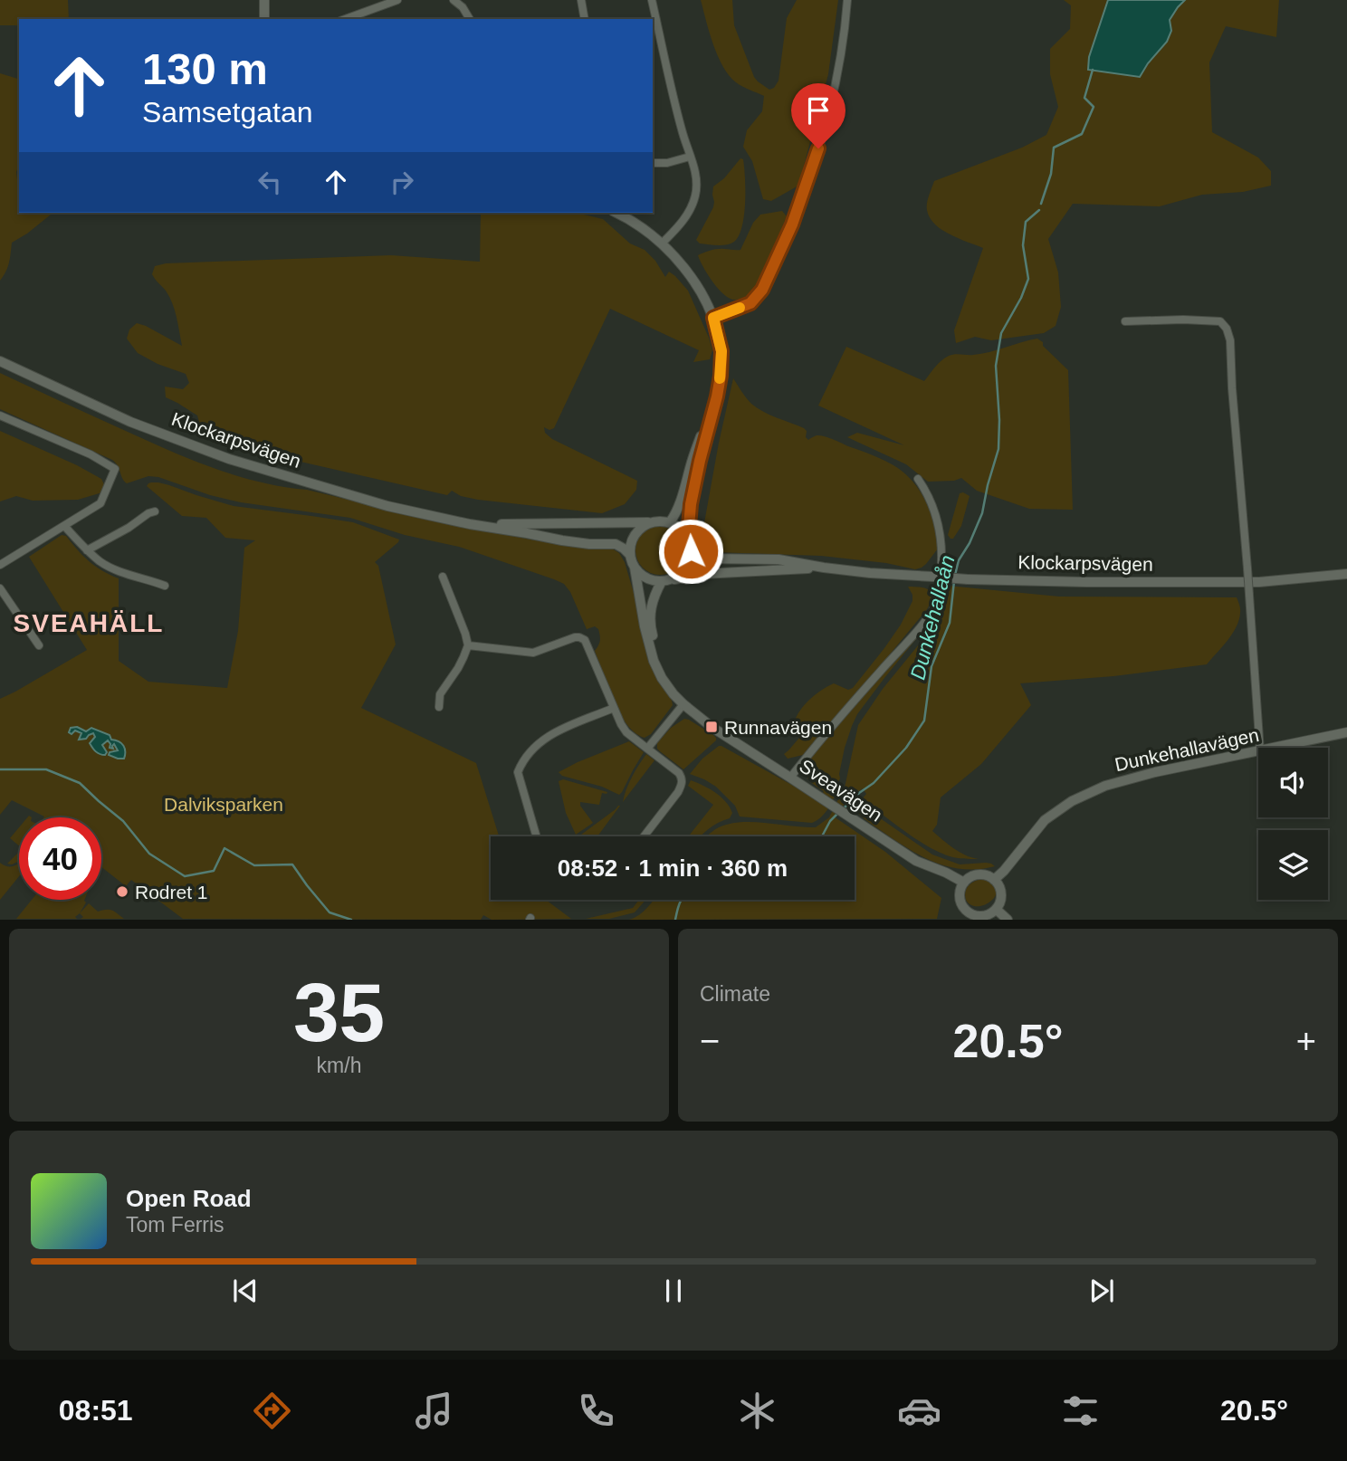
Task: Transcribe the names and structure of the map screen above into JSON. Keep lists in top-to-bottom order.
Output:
{
  "streets": {
    "street": ["Klockarpsvägen", "Dunkehallavägen", "Sveavägen"]
  },
  "crossings": [
    ["Dunkehallavägen", "Sveavägen"]
  ],
  "districts": ["SVEAHÄLL"],
  "water": ["Dunkehallaån"],
  "parks": ["Dalviksparken"],
  "places": {
    "transit": ["Runnavägen"],
    "other": ["Rodret 1"]
  },
  "page": {
    "turn": ["130 m", "Samsetgatan"],
    "limit": "40",
    "trip": "08:52 · 1 min · 360 m",
    "tile": [
      ["35", "km/h"],
      "Climate"
    ],
    "heat": ["−", "20.5°", "+"],
    "song": ["Open Road", "Tom Ferris"],
    "tabs": ["08:51", "20.5°"]
  }
}
